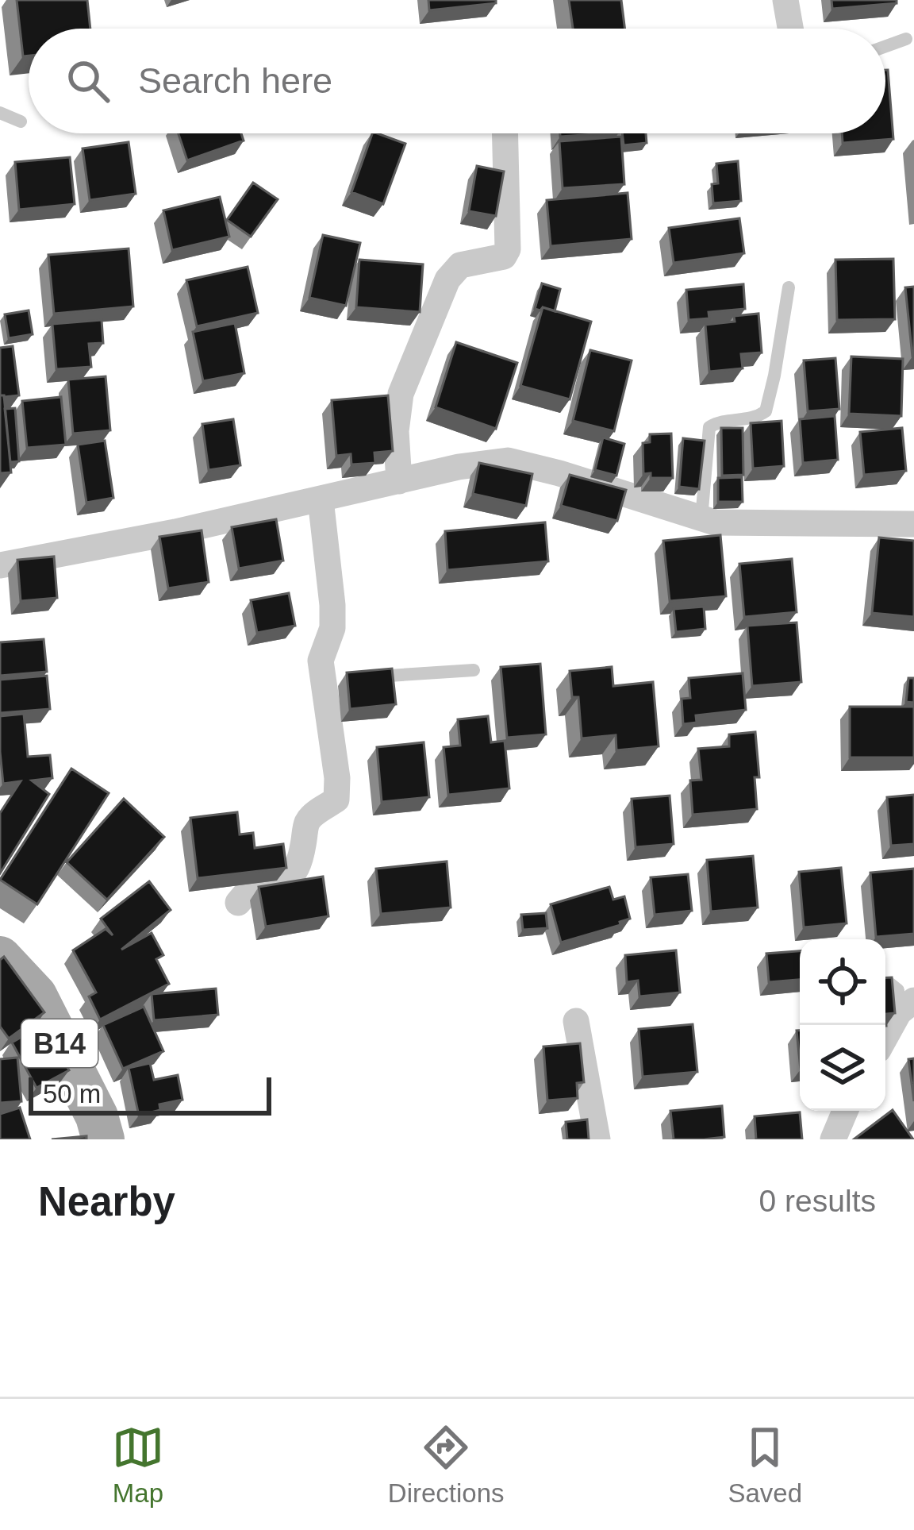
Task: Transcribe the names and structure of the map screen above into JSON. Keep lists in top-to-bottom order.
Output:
{
  "streets": {
    "main road": ["B14"]
  },
  "scale_bar": "50 m",
  "page": {
    "search": "Search here",
    "scale": "50 m",
    "heading": ["Nearby", "0 results"],
    "nav": ["Map", "Directions", "Saved"]
  }
}
